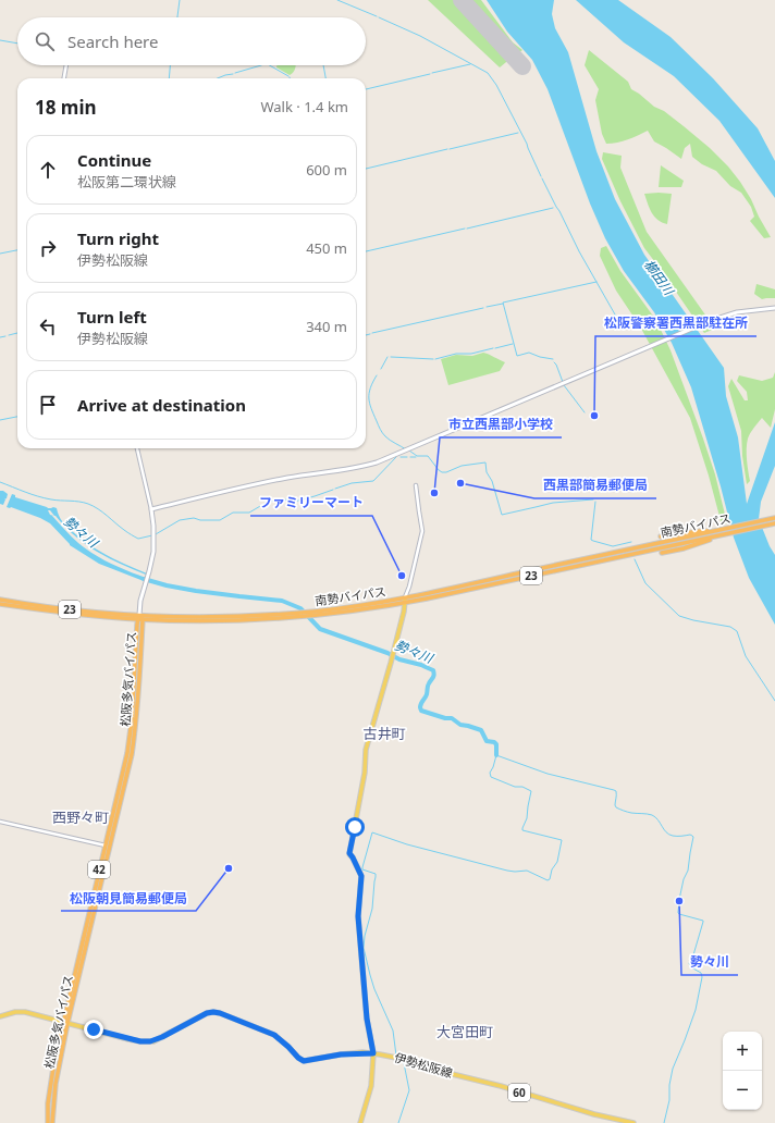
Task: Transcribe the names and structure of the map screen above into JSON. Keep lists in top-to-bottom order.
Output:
{
  "streets": {
    "highway": [
      "南勢バイパス",
      "23",
      "松阪多気バイパス",
      "42"
    ],
    "main road": ["伊勢松阪線", "60"]
  },
  "crossings": [
    ["南勢バイパス", "松阪多気バイパス"],
    ["松阪多気バイパス", "伊勢松阪線"]
  ],
  "districts": ["古井町", "西野々町", "大宮田町"],
  "water": ["櫛田川", "勢々川"],
  "places": [
    "松阪警察署西黒部駐在所",
    "西黒部簡易郵便局",
    "市立西黒部小学校",
    "ファミリーマート",
    "松阪朝見簡易郵便局",
    "勢々川"
  ],
  "page": {
    "search": "Search here",
    "heading": ["18 min", "Walk · 1.4 km"],
    "list": [
      ["Continue", "松阪第二環状線", "600 m"],
      ["Turn right", "伊勢松阪線", "450 m"],
      ["Turn left", "伊勢松阪線", "340 m"],
      "Arrive at destination"
    ],
    "map_buttons": ["+", "−"]
  }
}
